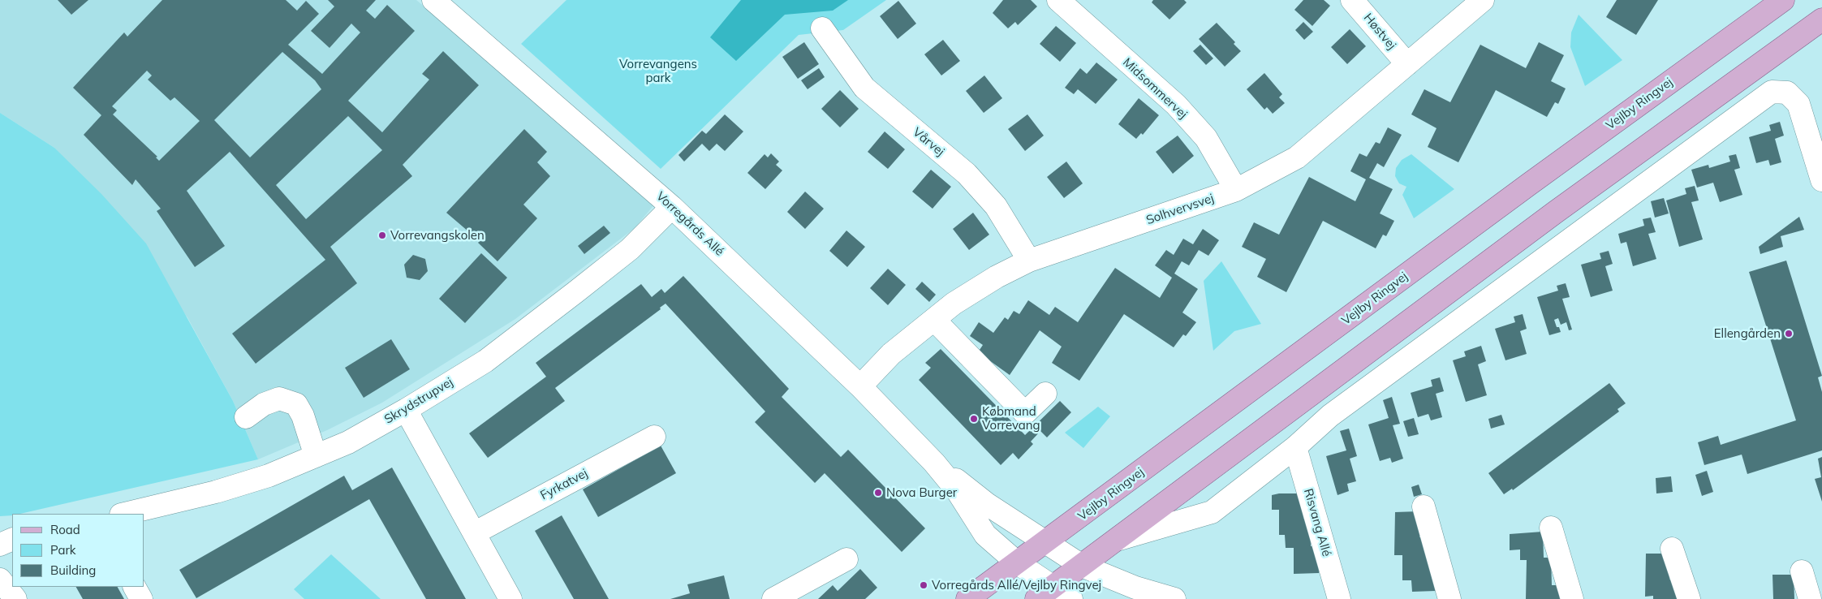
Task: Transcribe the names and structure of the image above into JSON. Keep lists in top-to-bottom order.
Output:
{
  "streets": {
    "main road": ["Vejlby Ringvej"],
    "street": [
      "Høstvej",
      "Midsommervej",
      "Vårvej",
      "Solhvervsvej",
      "Vorregårds Allé",
      "Skrydstrupvej",
      "Fyrkatvej",
      "Risvang Allé"
    ]
  },
  "crossings": [
    ["Høstvej", "Solhvervsvej"],
    ["Midsommervej", "Solhvervsvej"],
    ["Vejlby Ringvej", "Vorregårds Allé"],
    ["Vårvej", "Solhvervsvej"],
    ["Solhvervsvej", "Vorregårds Allé"],
    ["Vorregårds Allé", "Skrydstrupvej"]
  ],
  "parks": ["Vorrevangens park"],
  "places": [
    "Vorrevangskolen",
    "Ellengården",
    "Købmand Vorrevang",
    "Nova Burger",
    "Vorregårds Allé/Vejlby Ringvej"
  ],
  "legend": ["Road", "Park", "Building"]
}
